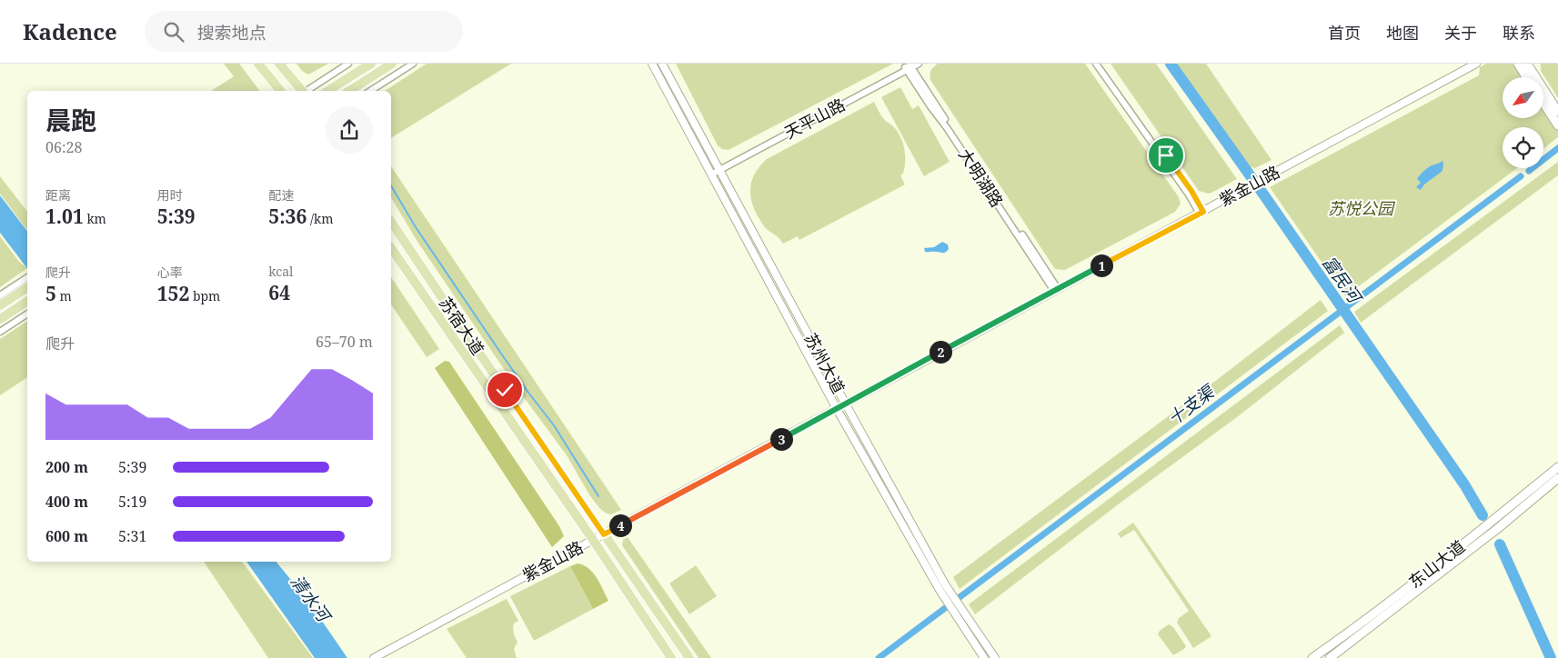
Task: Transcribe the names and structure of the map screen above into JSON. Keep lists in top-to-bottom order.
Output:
{
  "streets": {
    "main road": ["苏宿大道", "东山大道"],
    "street": [
      "天平山路",
      "大明湖路",
      "紫金山路",
      "苏州大道"
    ]
  },
  "crossings": [
    ["天平山路", "大明湖路"],
    ["天平山路", "苏州大道"],
    ["大明湖路", "紫金山路"],
    ["紫金山路", "苏宿大道"],
    ["紫金山路", "苏州大道"]
  ],
  "water": ["富民河", "十支渠", "清水河"],
  "parks": ["苏悦公园"],
  "north": "bottom left",
  "page": {
    "header": "Kadence",
    "search": "搜索地点",
    "nav": [
      "首页",
      "地图",
      "关于",
      "联系"
    ],
    "heading": ["晨跑", "06:28"],
    "stats": [
      ["距离", "1.01 km"],
      ["用时", "5:39"],
      ["配速", "5:36 /km"],
      ["爬升", "5 m"],
      ["心率", "152 bpm"],
      ["kcal", "64"]
    ],
    "pins": [
      "1",
      "2",
      "3",
      "4"
    ],
    "chart": ["爬升", "65–70 m"],
    "list": [
      {
        "name": "200 m",
        "note": "5:39"
      },
      {
        "name": "400 m",
        "note": "5:19"
      },
      {
        "name": "600 m",
        "note": "5:31"
      }
    ]
  }
}
